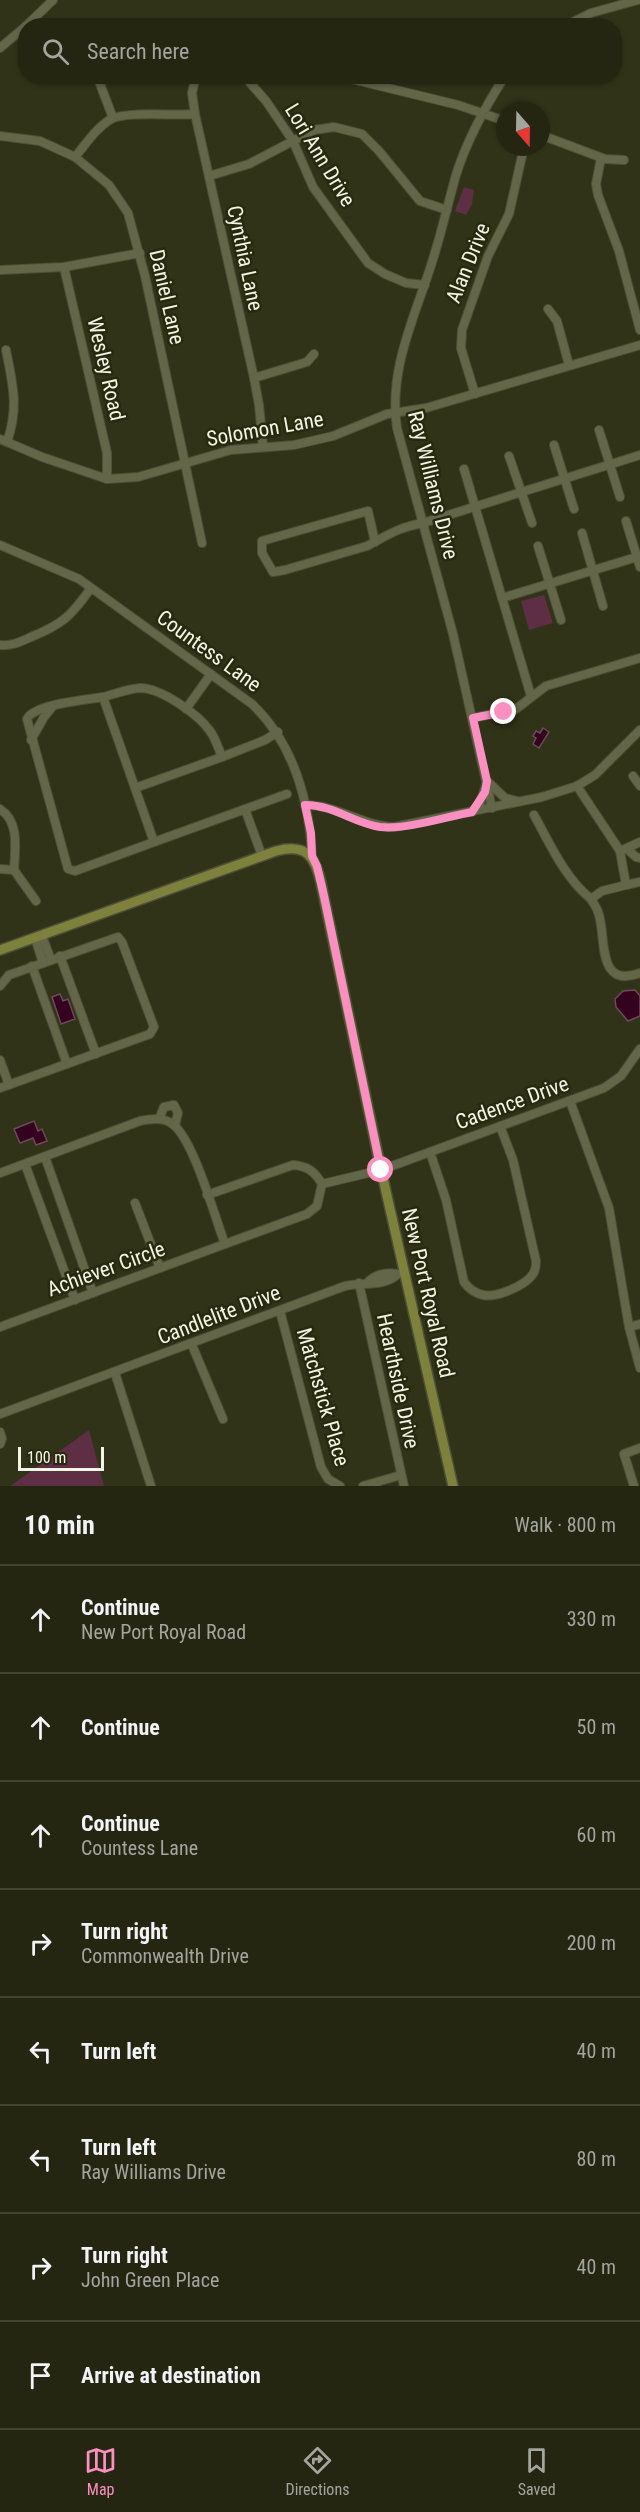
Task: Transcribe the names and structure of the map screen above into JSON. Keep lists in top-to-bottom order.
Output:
{
  "streets": {
    "main road": ["New Port Royal Road"],
    "street": [
      "Lori Ann Drive",
      "Cynthia Lane",
      "Alan Drive",
      "Daniel Lane",
      "Wesley Road",
      "Solomon Lane",
      "Ray Williams Drive",
      "Countess Lane",
      "Cadence Drive",
      "Achiever Circle",
      "Candlelite Drive",
      "Hearthside Drive",
      "Matchstick Place"
    ]
  },
  "crossings": [
    ["Lori Ann Drive", "Ray Williams Drive"],
    ["Cynthia Lane", "Solomon Lane"],
    ["Alan Drive", "Solomon Lane"],
    ["Daniel Lane", "Solomon Lane"],
    ["Wesley Road", "Solomon Lane"],
    ["Solomon Lane", "Ray Williams Drive"],
    ["Countess Lane", "New Port Royal Road"],
    ["Cadence Drive", "New Port Royal Road"],
    ["New Port Royal Road", "Candlelite Drive"],
    ["Candlelite Drive", "Hearthside Drive"],
    ["Candlelite Drive", "Matchstick Place"],
    ["Hearthside Drive", "Matchstick Place"]
  ],
  "scale_bar": "100 m",
  "north": "bottom",
  "page": {
    "search": "Search here",
    "scale": "100 m",
    "heading": ["10 min", "Walk · 800 m"],
    "list": [
      ["Continue", "New Port Royal Road", "330 m"],
      ["Continue", "50 m"],
      ["Continue", "Countess Lane", "60 m"],
      ["Turn right", "Commonwealth Drive", "200 m"],
      ["Turn left", "40 m"],
      ["Turn left", "Ray Williams Drive", "80 m"],
      ["Turn right", "John Green Place", "40 m"],
      "Arrive at destination"
    ],
    "nav": ["Map", "Directions", "Saved"]
  }
}
